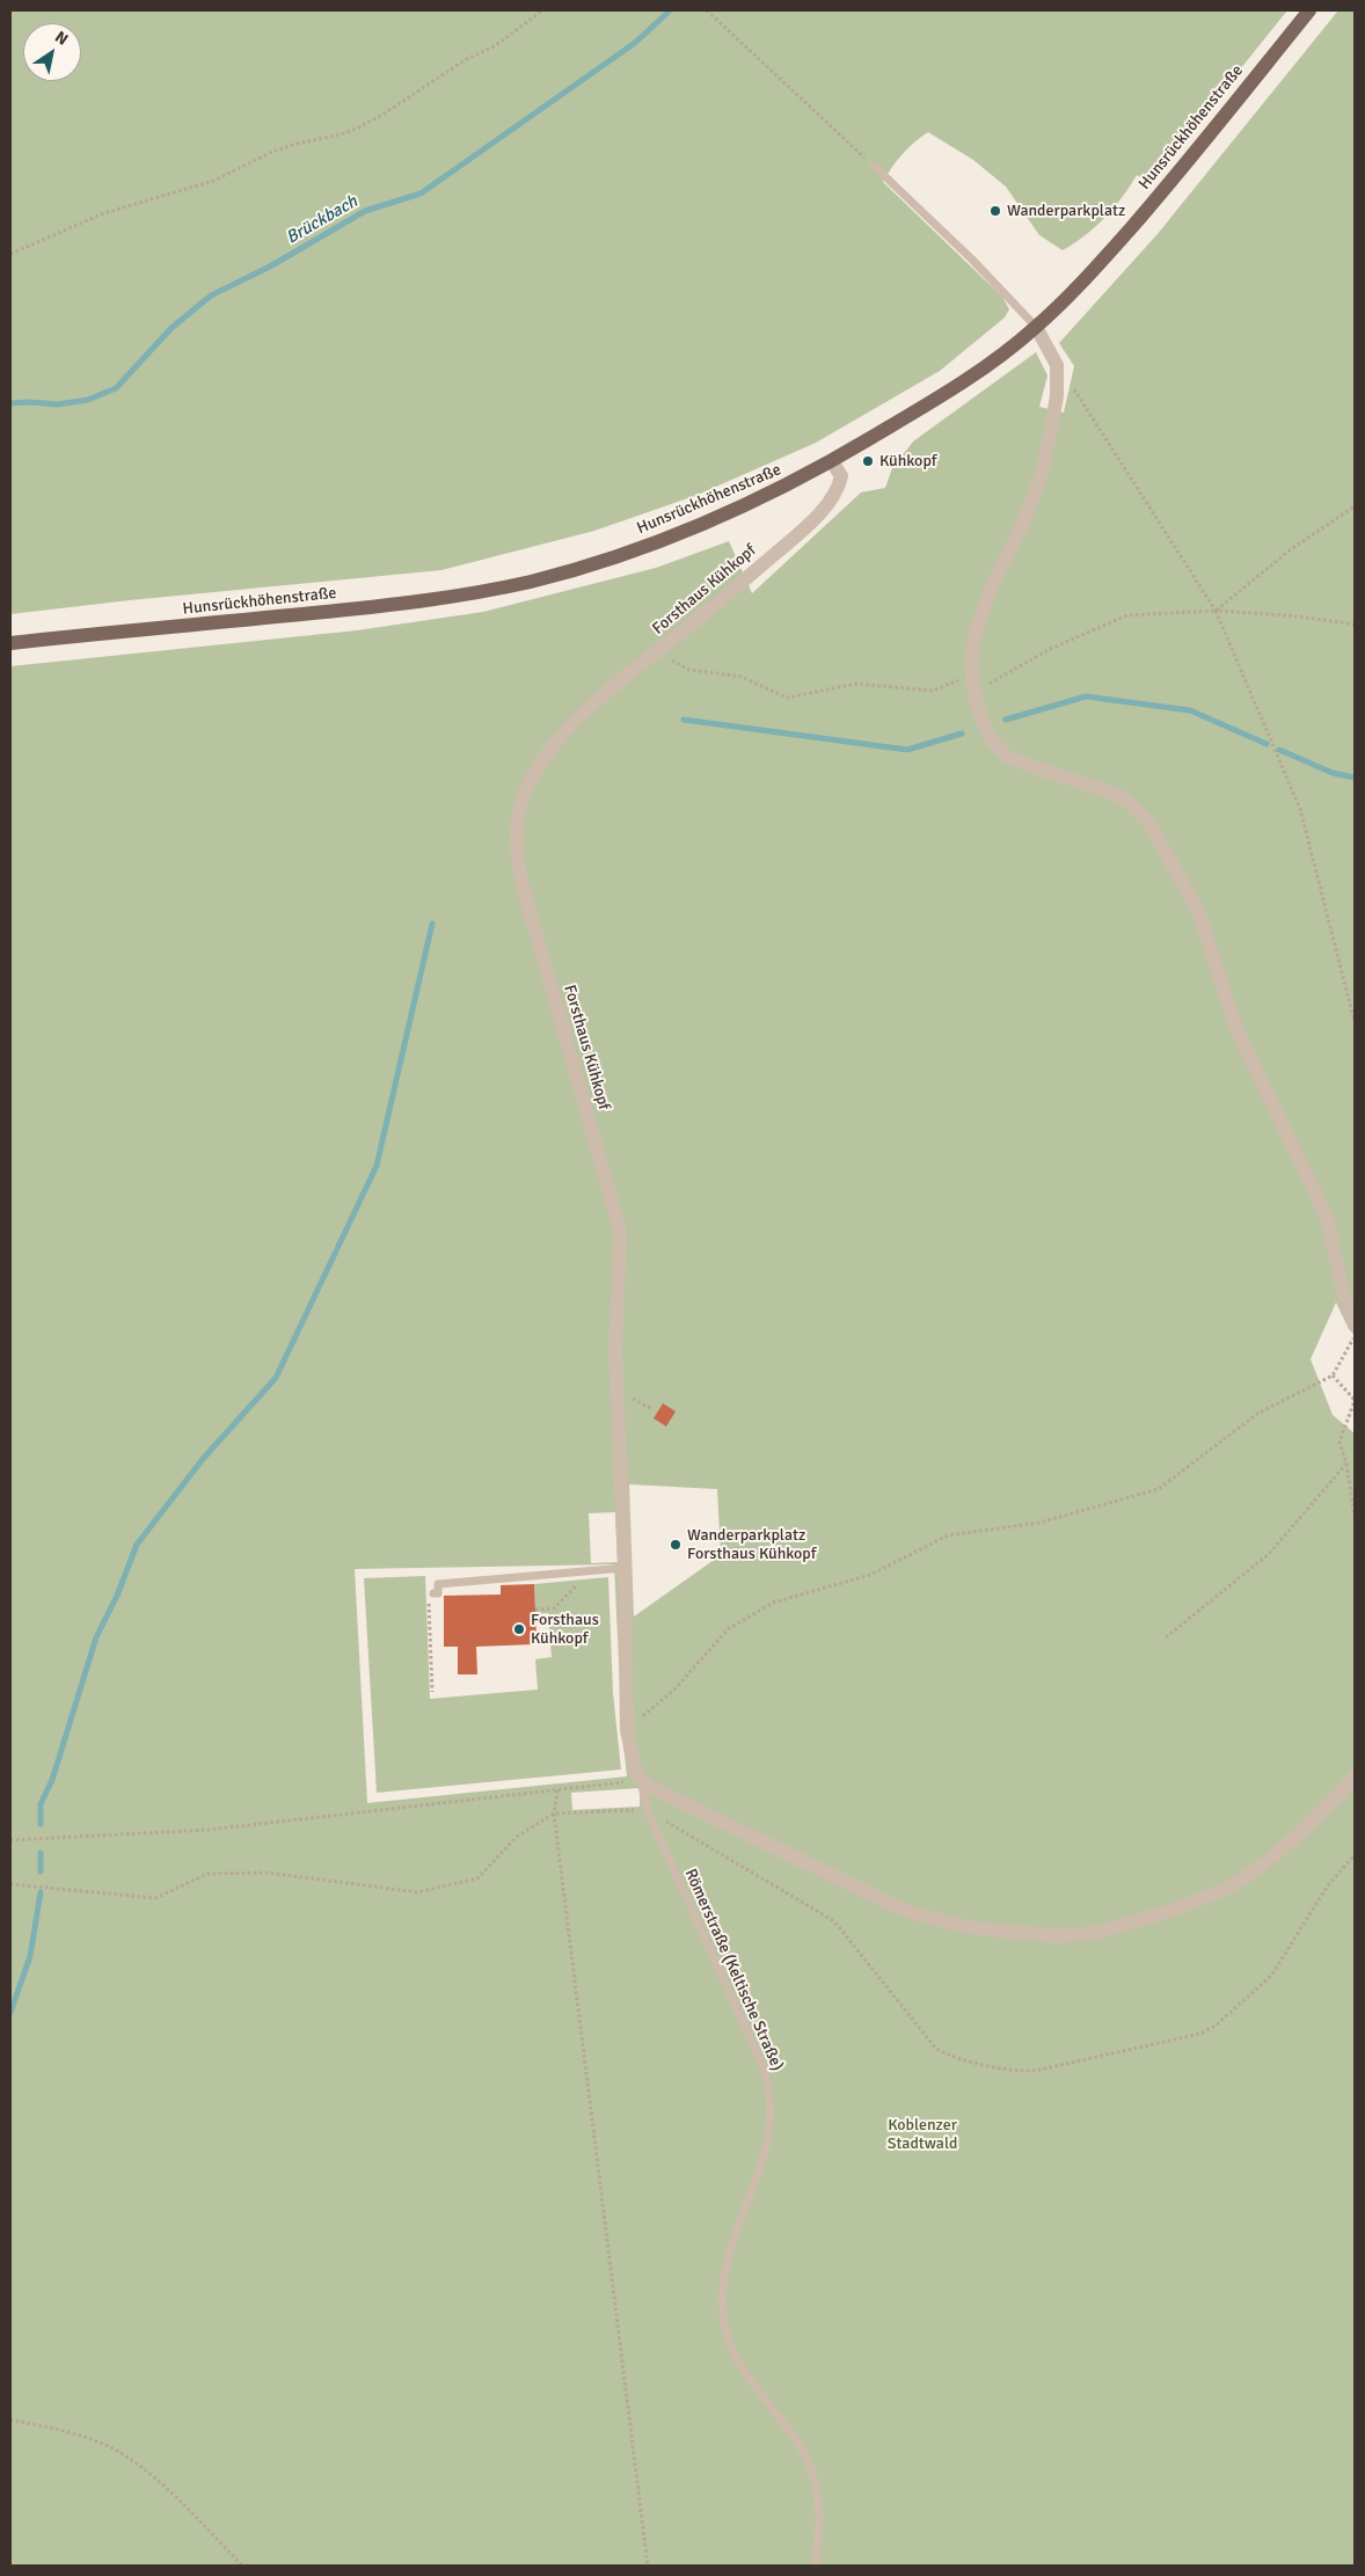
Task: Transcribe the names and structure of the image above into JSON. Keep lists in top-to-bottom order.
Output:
{
  "streets": {
    "main road": ["Hunsrückhöhenstraße"],
    "street": ["Forsthaus Kühkopf"],
    "lane": ["Römerstraße (Keltische Straße)"]
  },
  "crossings": [
    ["Hunsrückhöhenstraße", "Forsthaus Kühkopf"],
    ["Forsthaus Kühkopf", "Römerstraße (Keltische Straße)"]
  ],
  "water": ["Brückbach"],
  "parks": ["Koblenzer Stadtwald"],
  "places": [
    "Wanderparkplatz",
    "Kühkopf",
    "Wanderparkplatz Forsthaus Kühkopf",
    "Forsthaus Kühkopf"
  ],
  "north": "top right"
}
